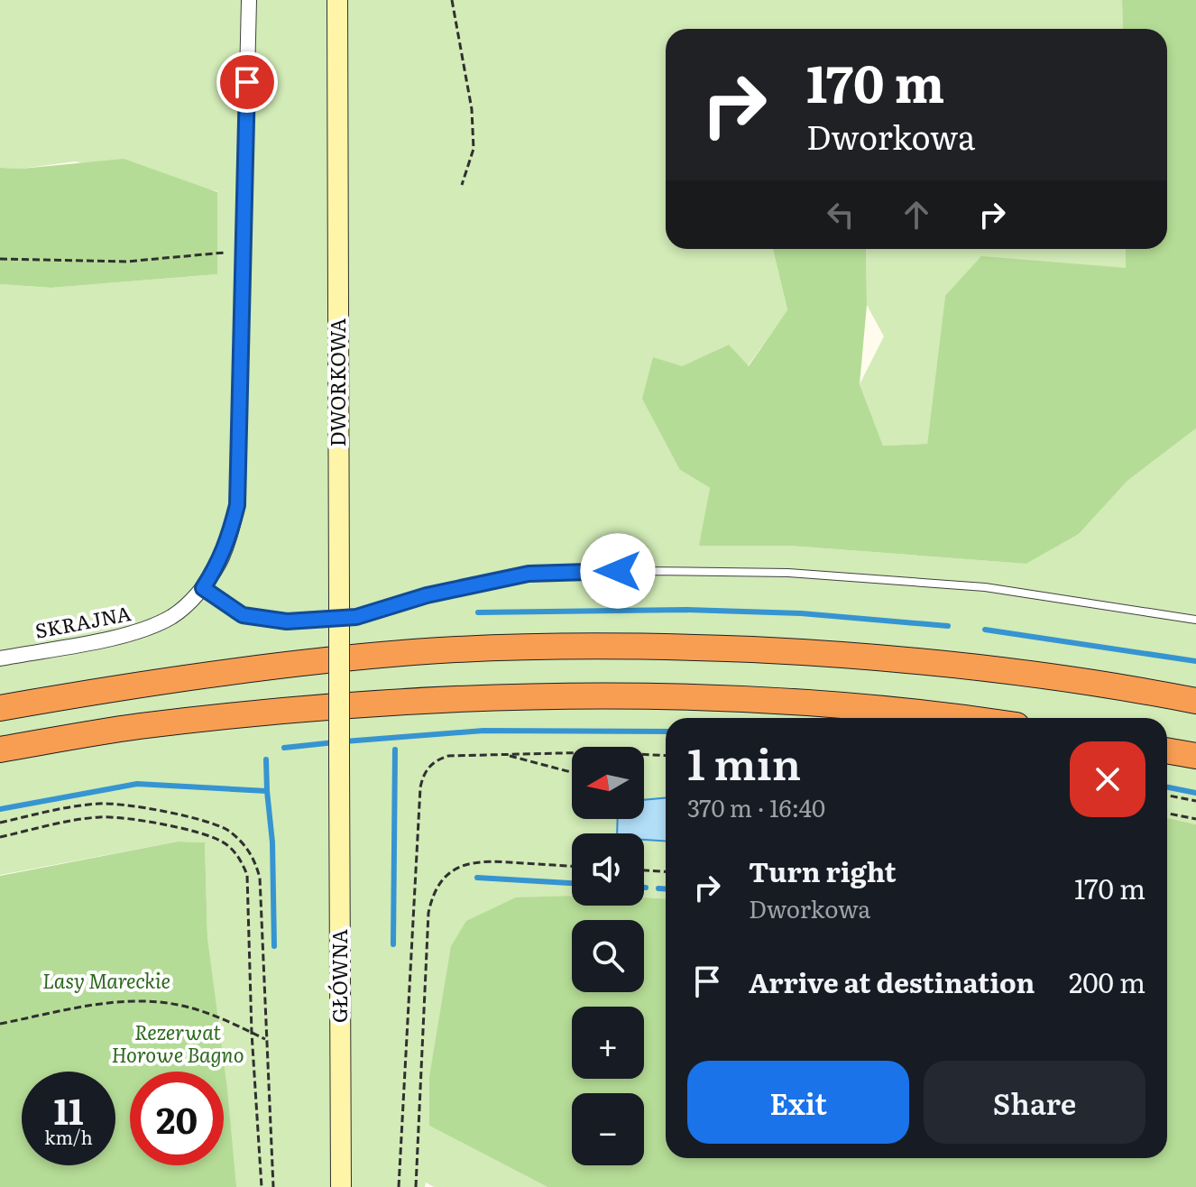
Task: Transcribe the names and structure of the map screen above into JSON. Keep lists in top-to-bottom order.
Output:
{
  "streets": {
    "street": ["DWORKOWA", "SKRAJNA", "GŁÓWNA"]
  },
  "crossings": [
    ["DWORKOWA", "GŁÓWNA"]
  ],
  "parks": ["Lasy Mareckie", "Rezerwat Horowe Bagno"],
  "north": "left",
  "page": {
    "turn": ["170 m", "Dworkowa"],
    "heading": ["1 min", "370 m · 16:40"],
    "map_buttons": ["+", "−"],
    "list": [
      {
        "name": "Turn right",
        "note": "Dworkowa",
        "value": "170 m"
      },
      {
        "name": "Arrive at destination",
        "value": "200 m"
      }
    ],
    "buttons": ["Exit", "Share"],
    "speed": "11 km/h",
    "limit": "20"
  }
}
